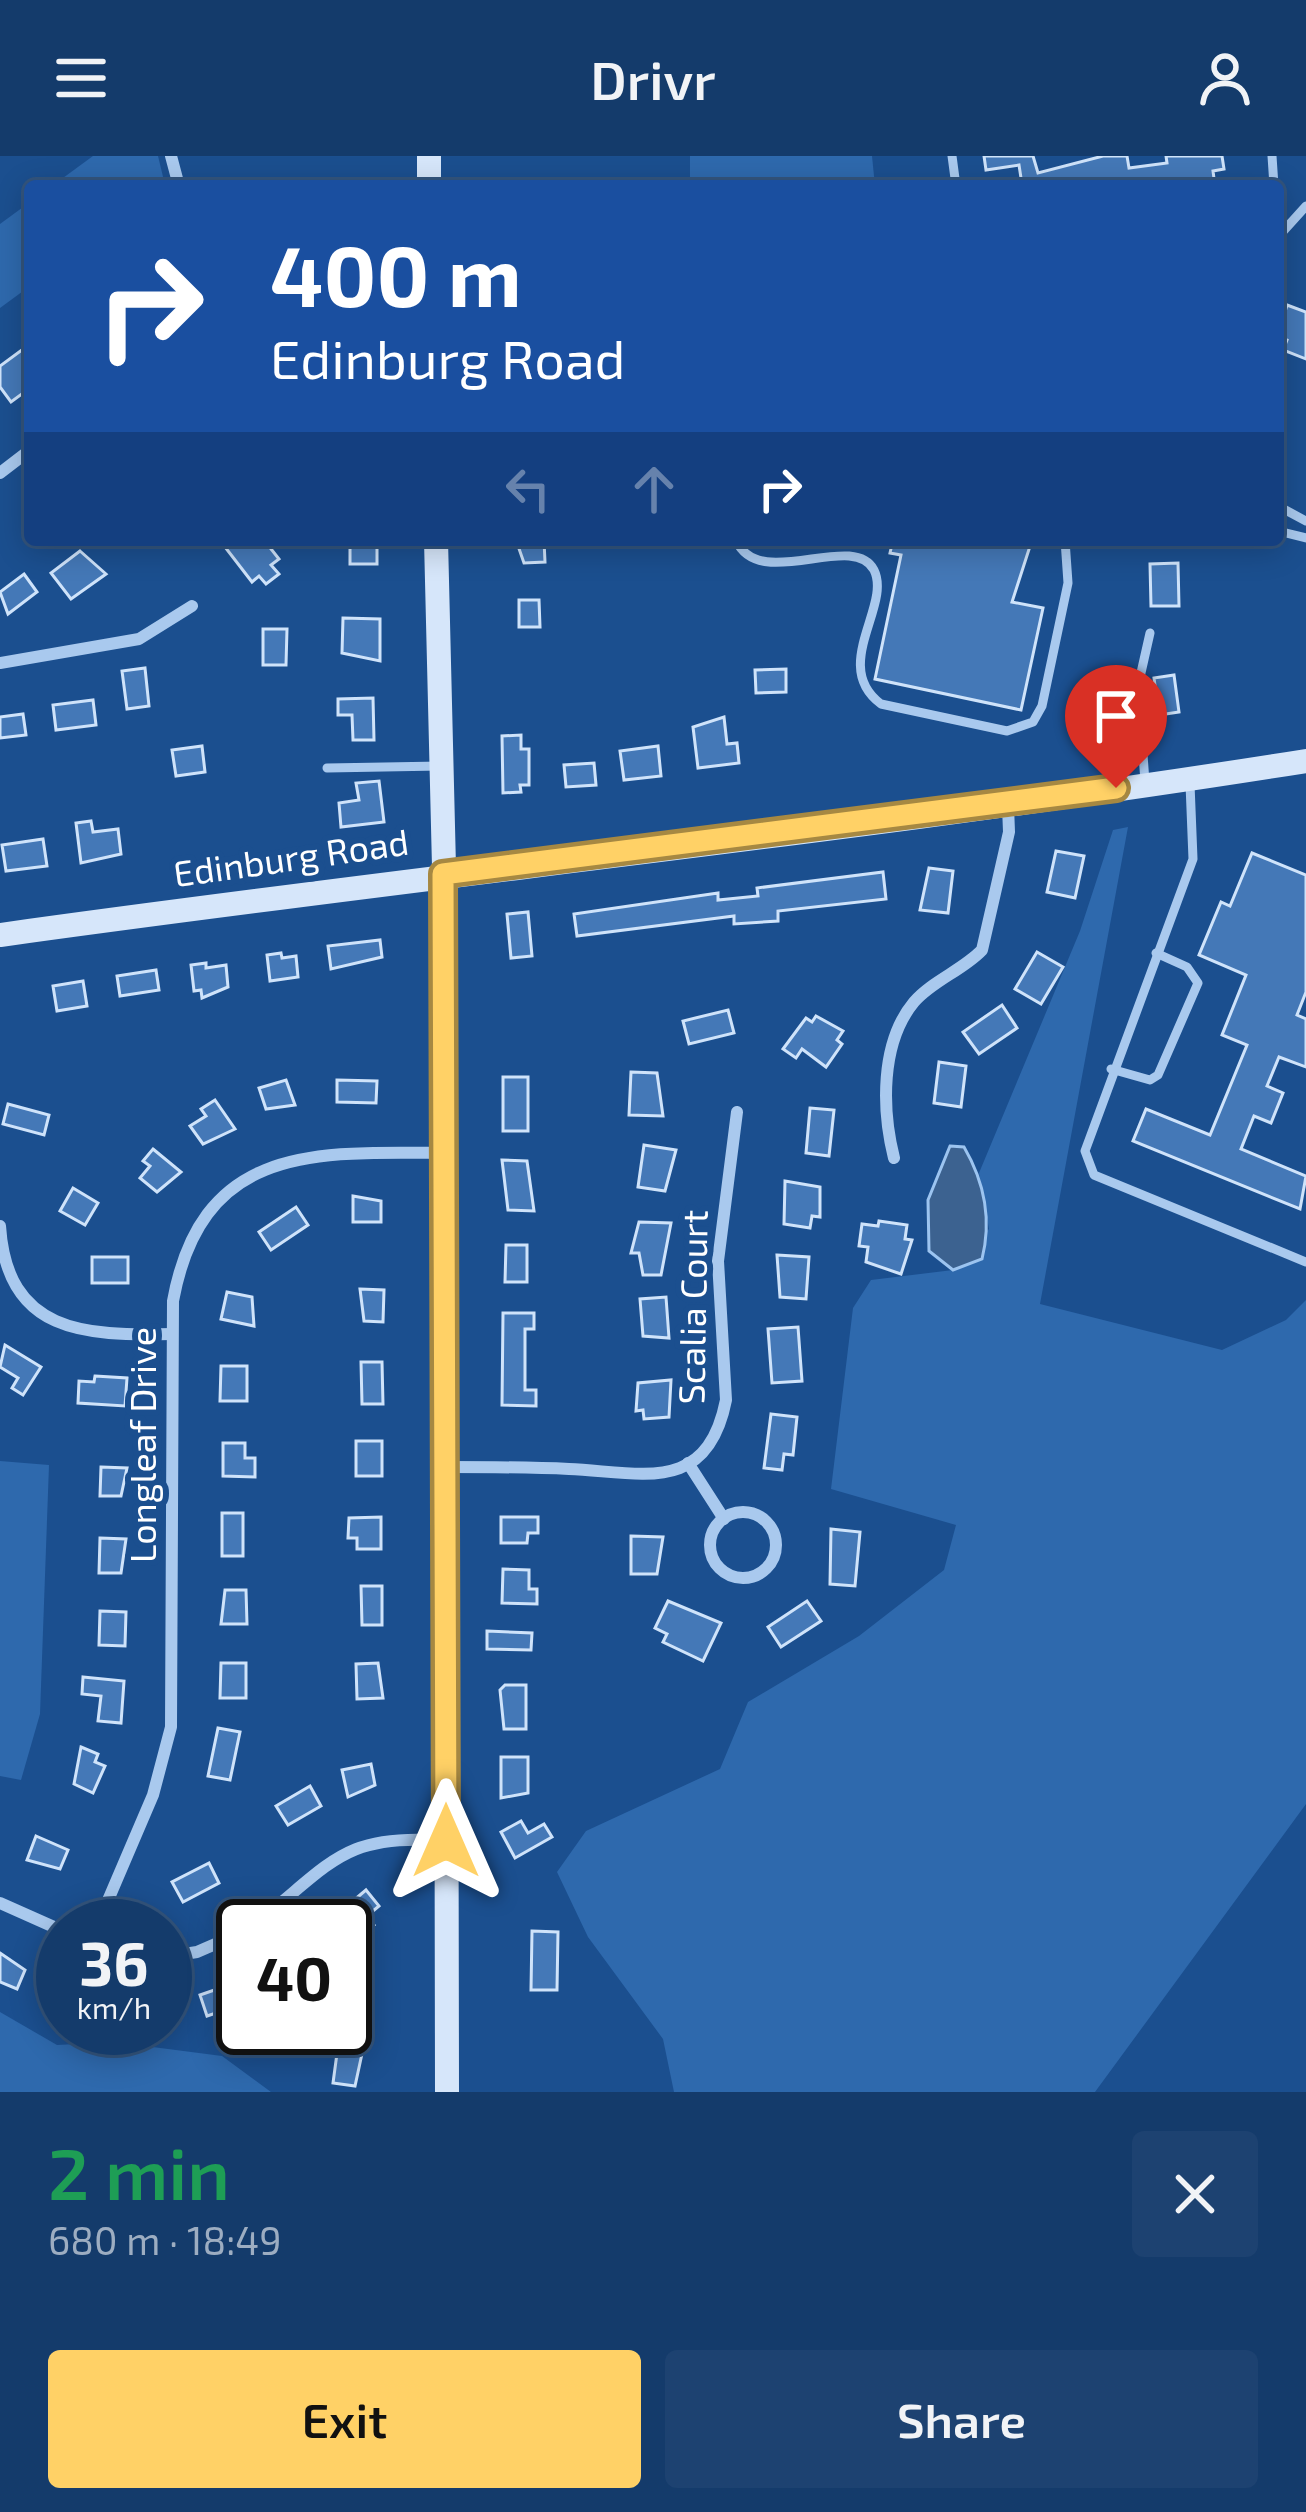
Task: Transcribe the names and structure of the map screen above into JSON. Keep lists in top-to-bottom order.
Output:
{
  "streets": {
    "street": ["Edinburg Road", "Scalia Court", "Longleaf Drive"]
  },
  "page": {
    "header": "Drivr",
    "turn": ["400 m", "Edinburg Road"],
    "speed": "36 km/h",
    "limit": "40",
    "heading": ["2 min", "680 m · 18:49"],
    "buttons": ["Exit", "Share"]
  }
}
